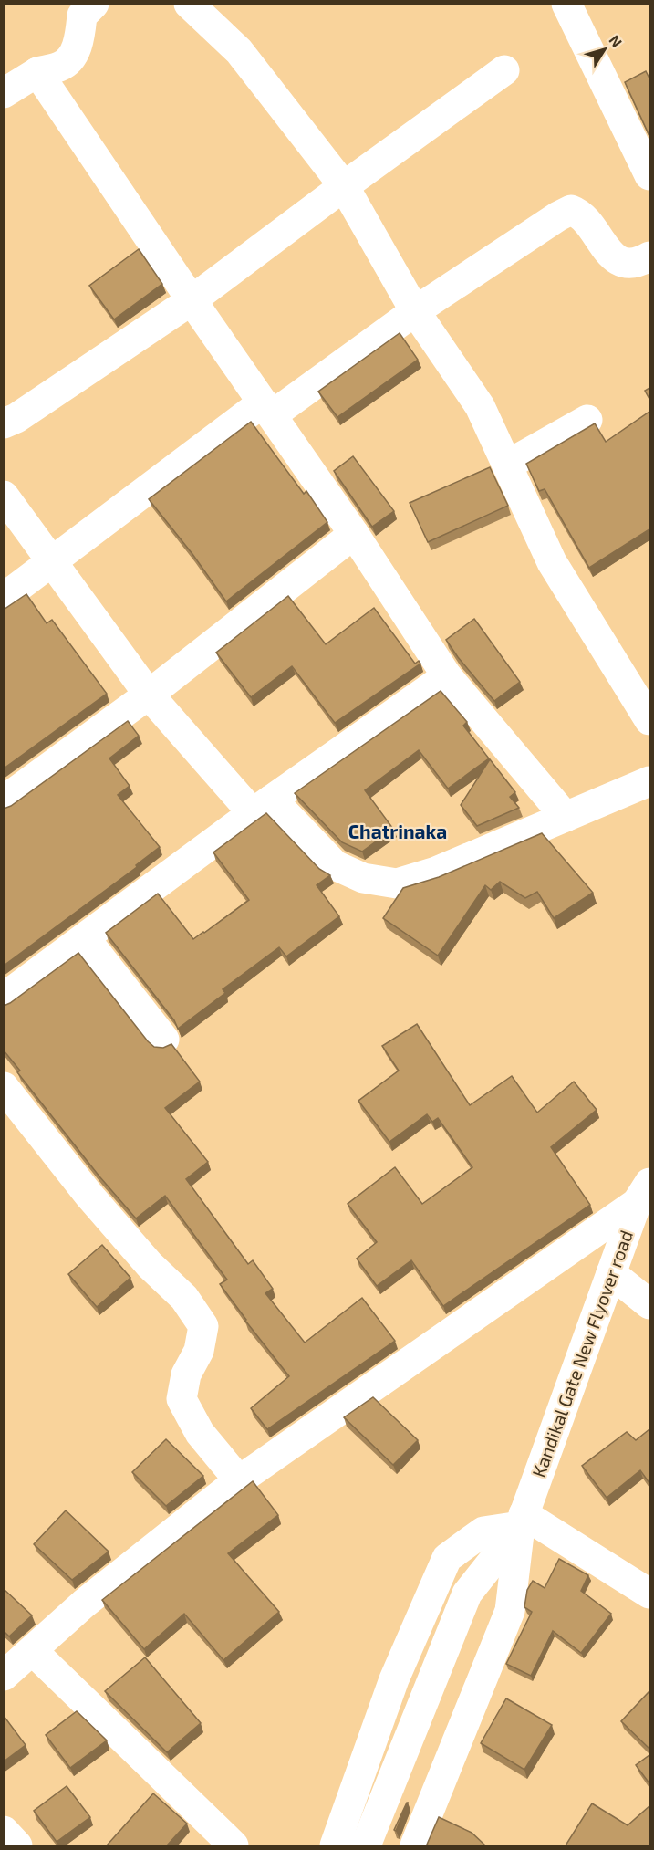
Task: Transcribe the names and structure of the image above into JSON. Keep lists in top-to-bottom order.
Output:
{
  "streets": {
    "street": ["Kandikal Gate New Flyover road"]
  },
  "districts": ["Chatrinaka"],
  "north": "top right"
}
